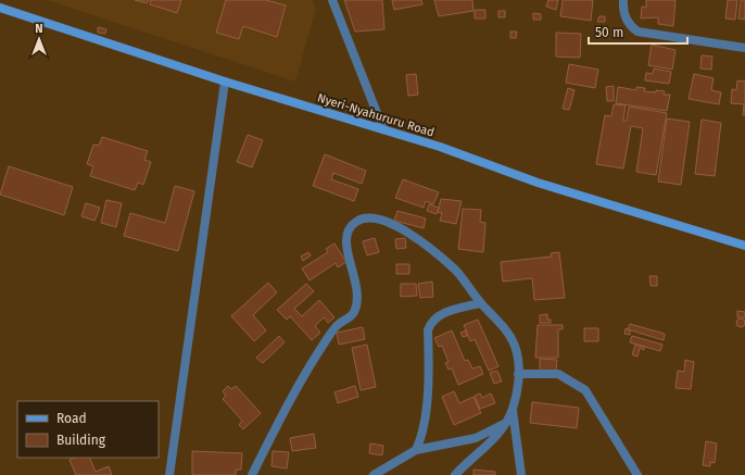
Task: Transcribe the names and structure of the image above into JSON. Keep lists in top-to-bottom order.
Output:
{
  "streets": {
    "main road": ["Nyeri-Nyahururu Road"]
  },
  "legend": ["Road", "Building"],
  "scale_bar": "50 m",
  "north": "top"
}
